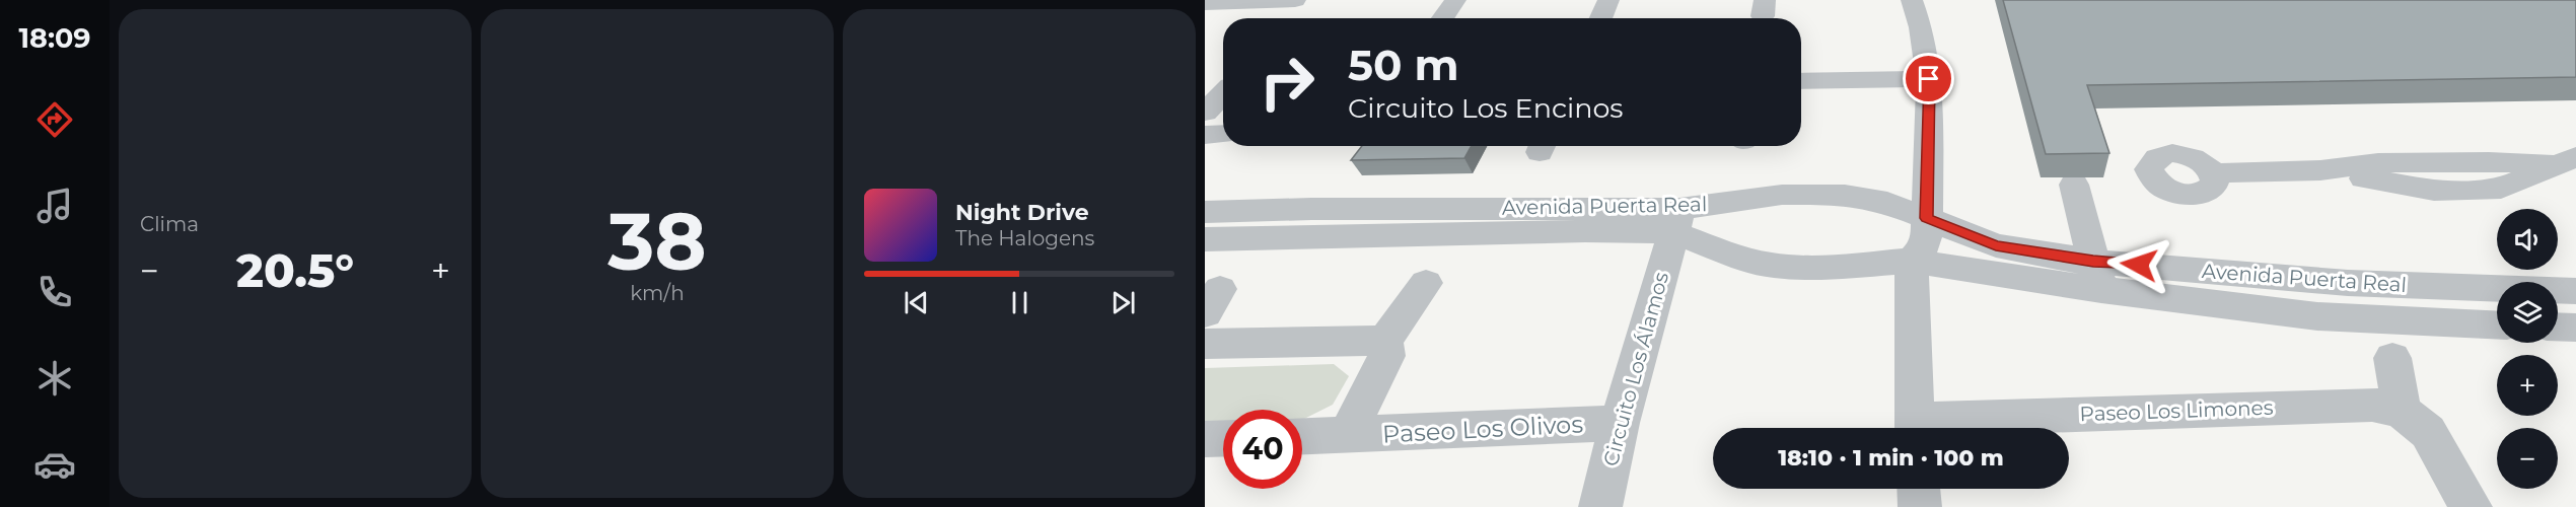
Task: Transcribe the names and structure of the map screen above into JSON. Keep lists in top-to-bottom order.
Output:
{
  "streets": {
    "street": [
      "Avenida Puerta Real",
      "Circuito Los Álamos",
      "Paseo Los Limones",
      "Paseo Los Olivos"
    ]
  },
  "crossings": [
    ["Avenida Puerta Real", "Circuito Los Álamos"],
    ["Circuito Los Álamos", "Paseo Los Olivos"]
  ],
  "page": {
    "tabs": "18:09",
    "tile": [
      "Clima",
      ["38", "km/h"]
    ],
    "turn": ["50 m", "Circuito Los Encinos"],
    "song": ["Night Drive", "The Halogens"],
    "map_buttons": ["+", "−"],
    "heat": ["−", "20.5°", "+"],
    "limit": "40",
    "trip": "18:10 · 1 min · 100 m"
  }
}
